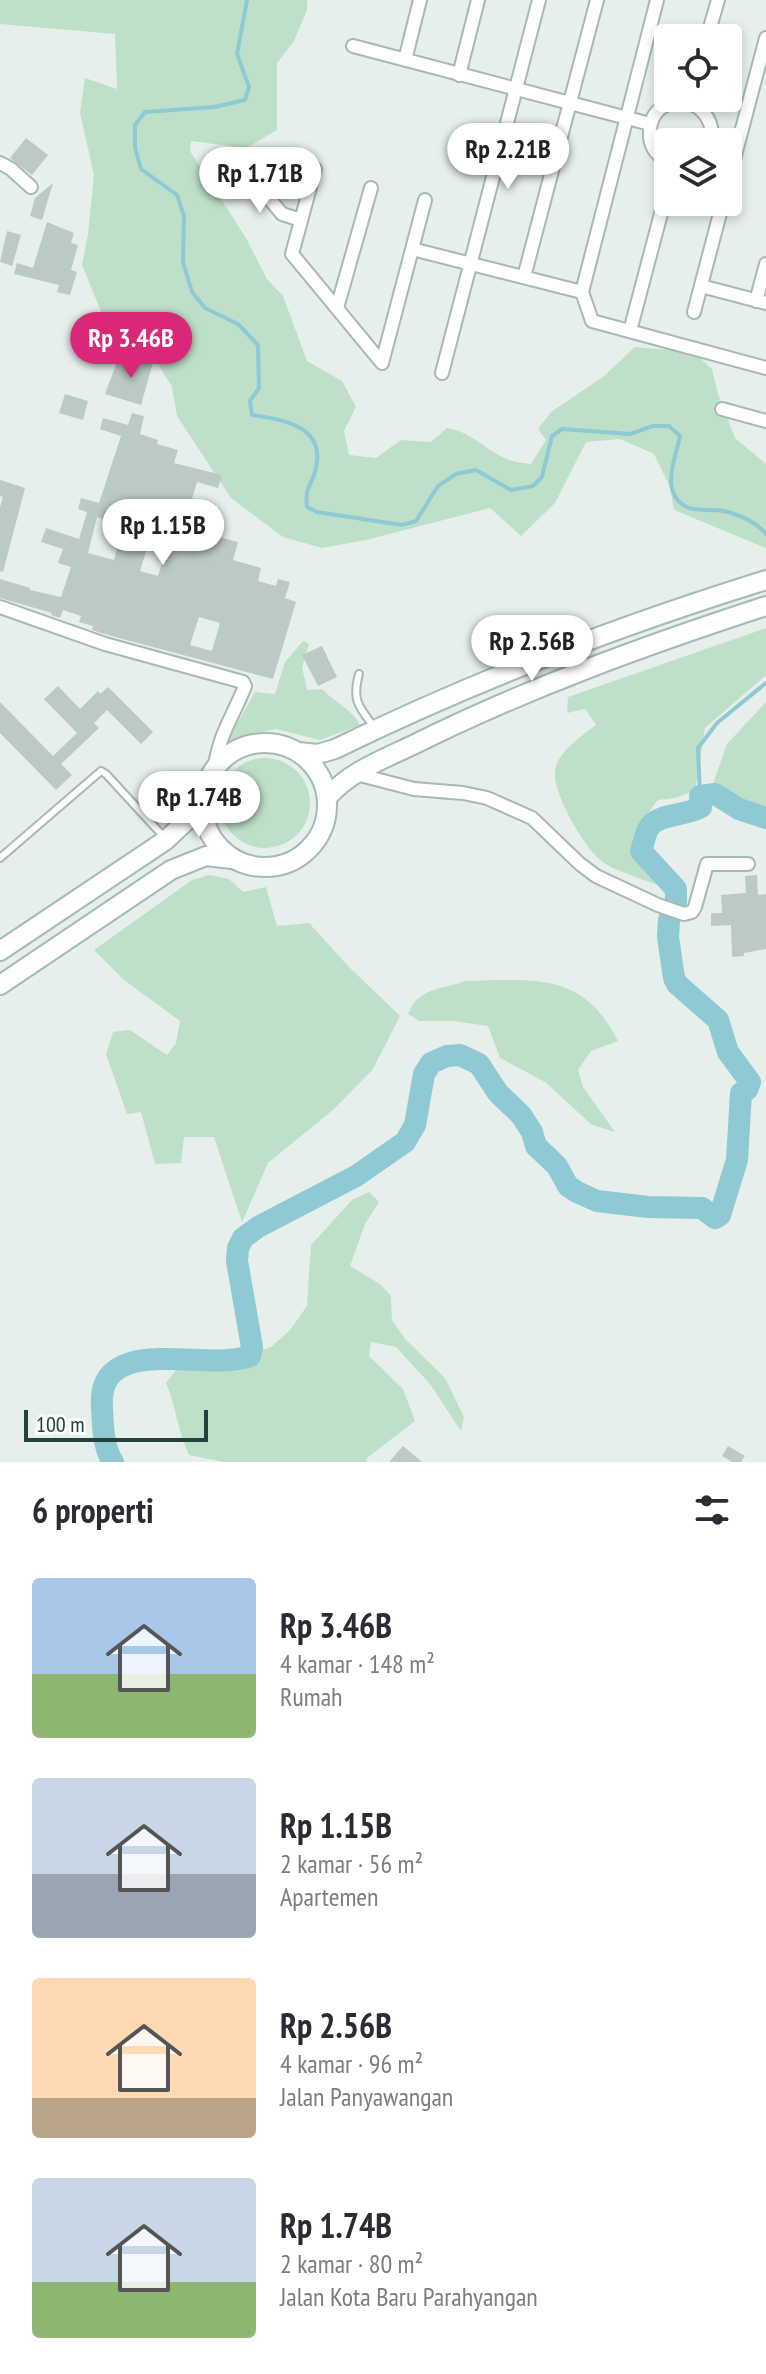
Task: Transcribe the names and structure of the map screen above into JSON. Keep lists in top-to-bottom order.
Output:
{
  "scale_bar": "100 m",
  "page": {
    "price": [
      "Rp 2.21B",
      "Rp 1.71B",
      "Rp 3.46B",
      "Rp 1.15B",
      "Rp 2.56B",
      "Rp 1.74B"
    ],
    "scale": "100 m",
    "heading": "6 properti",
    "list": [
      {
        "name": "Rp 3.46B",
        "note": "4 kamar · 148 m² · Rumah"
      },
      {
        "name": "Rp 1.15B",
        "note": "2 kamar · 56 m² · Apartemen"
      },
      {
        "name": "Rp 2.56B",
        "note": "4 kamar · 96 m² · Jalan Panyawangan"
      },
      {
        "name": "Rp 1.74B",
        "note": "2 kamar · 80 m² · Jalan Kota Baru Parahyangan"
      }
    ]
  }
}
